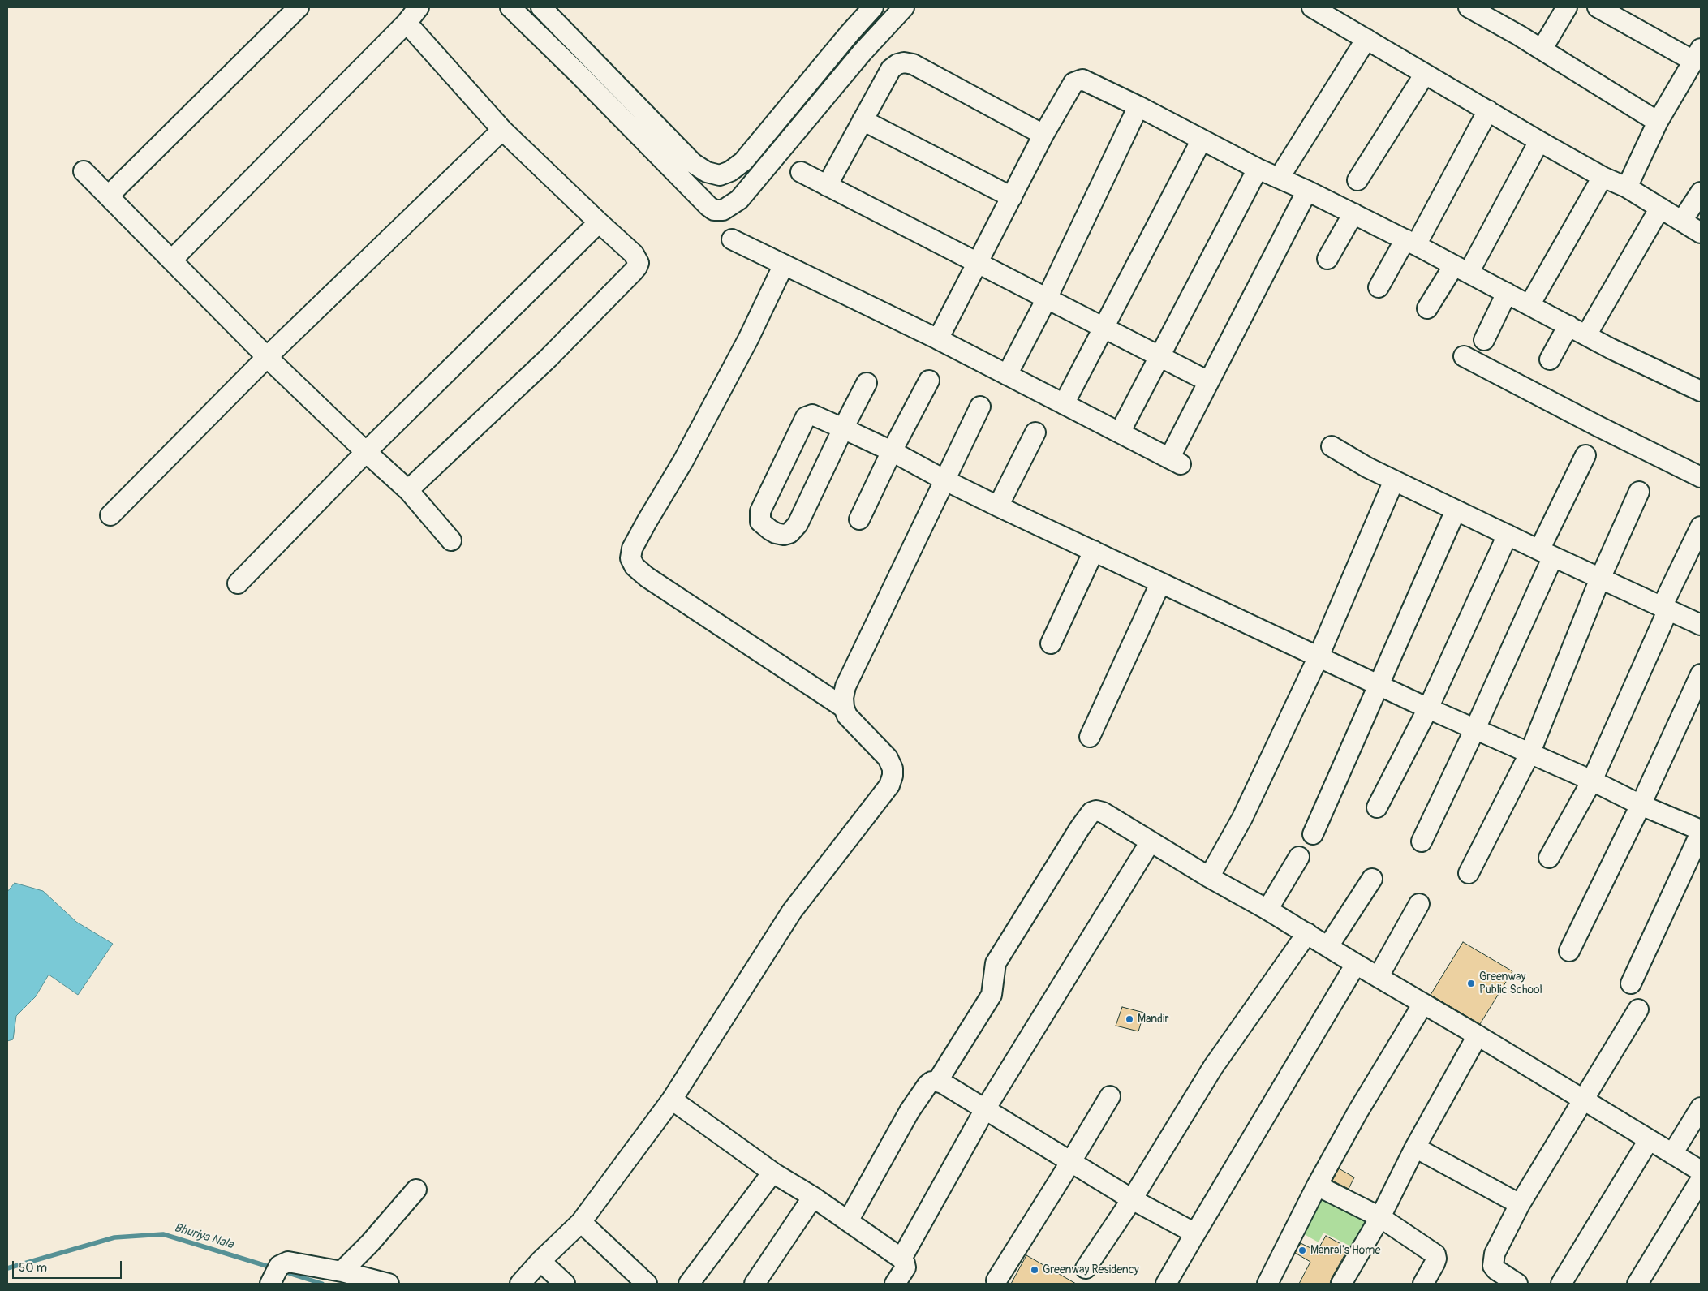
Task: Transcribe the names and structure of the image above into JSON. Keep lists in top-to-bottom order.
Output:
{
  "water": ["Bhuriya Nala"],
  "places": [
    "Greenway Public School",
    "Mandir",
    "Manral's Home",
    "Greenway Residency"
  ],
  "scale_bar": "50 m"
}
